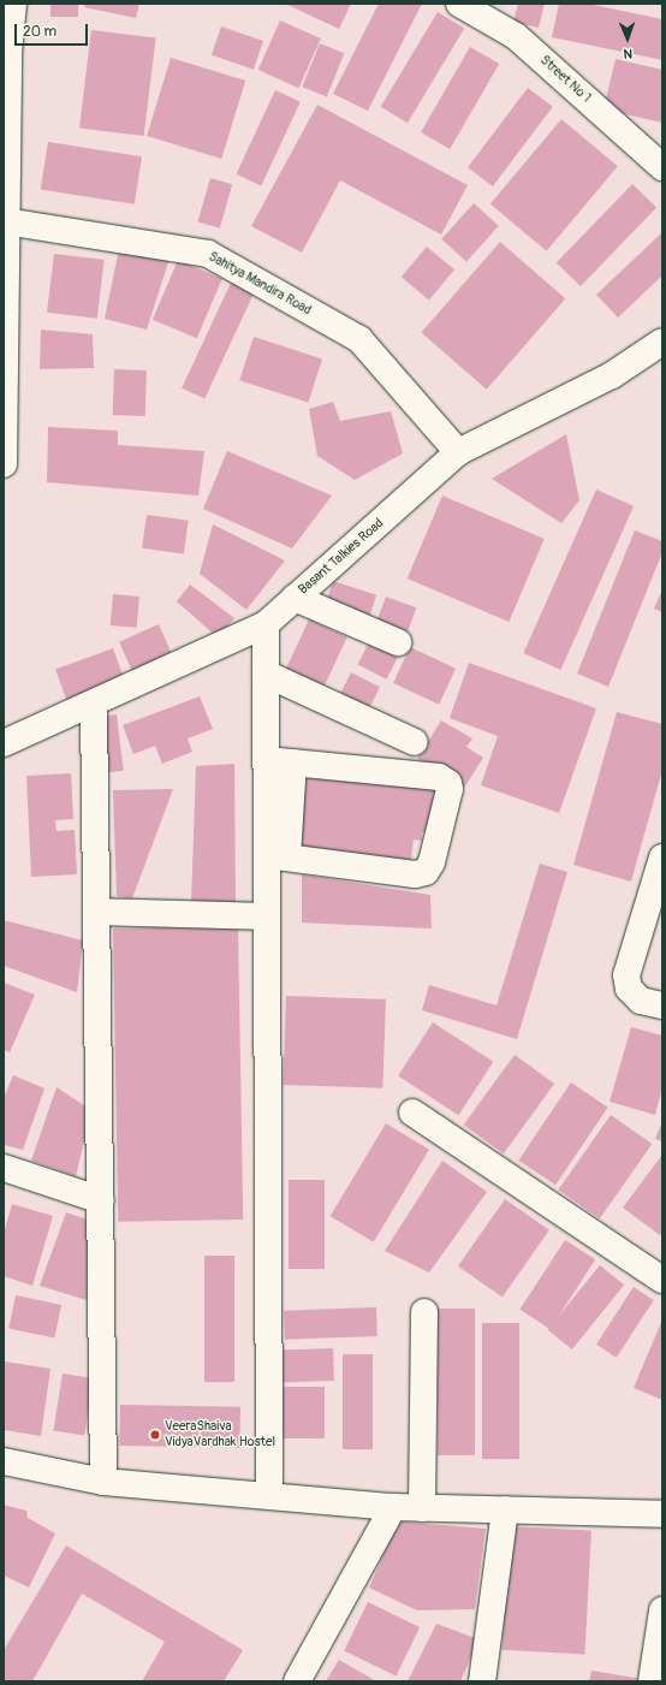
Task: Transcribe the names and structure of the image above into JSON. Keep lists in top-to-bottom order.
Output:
{
  "streets": {
    "street": ["Street No 1", "Sahitya Mandira Road", "Basant Talkies Road"]
  },
  "crossings": [
    ["Sahitya Mandira Road", "Basant Talkies Road"]
  ],
  "places": ["VeeraShaiva VidyaVardhak Hostel"],
  "scale_bar": "20 m",
  "north": "bottom"
}
